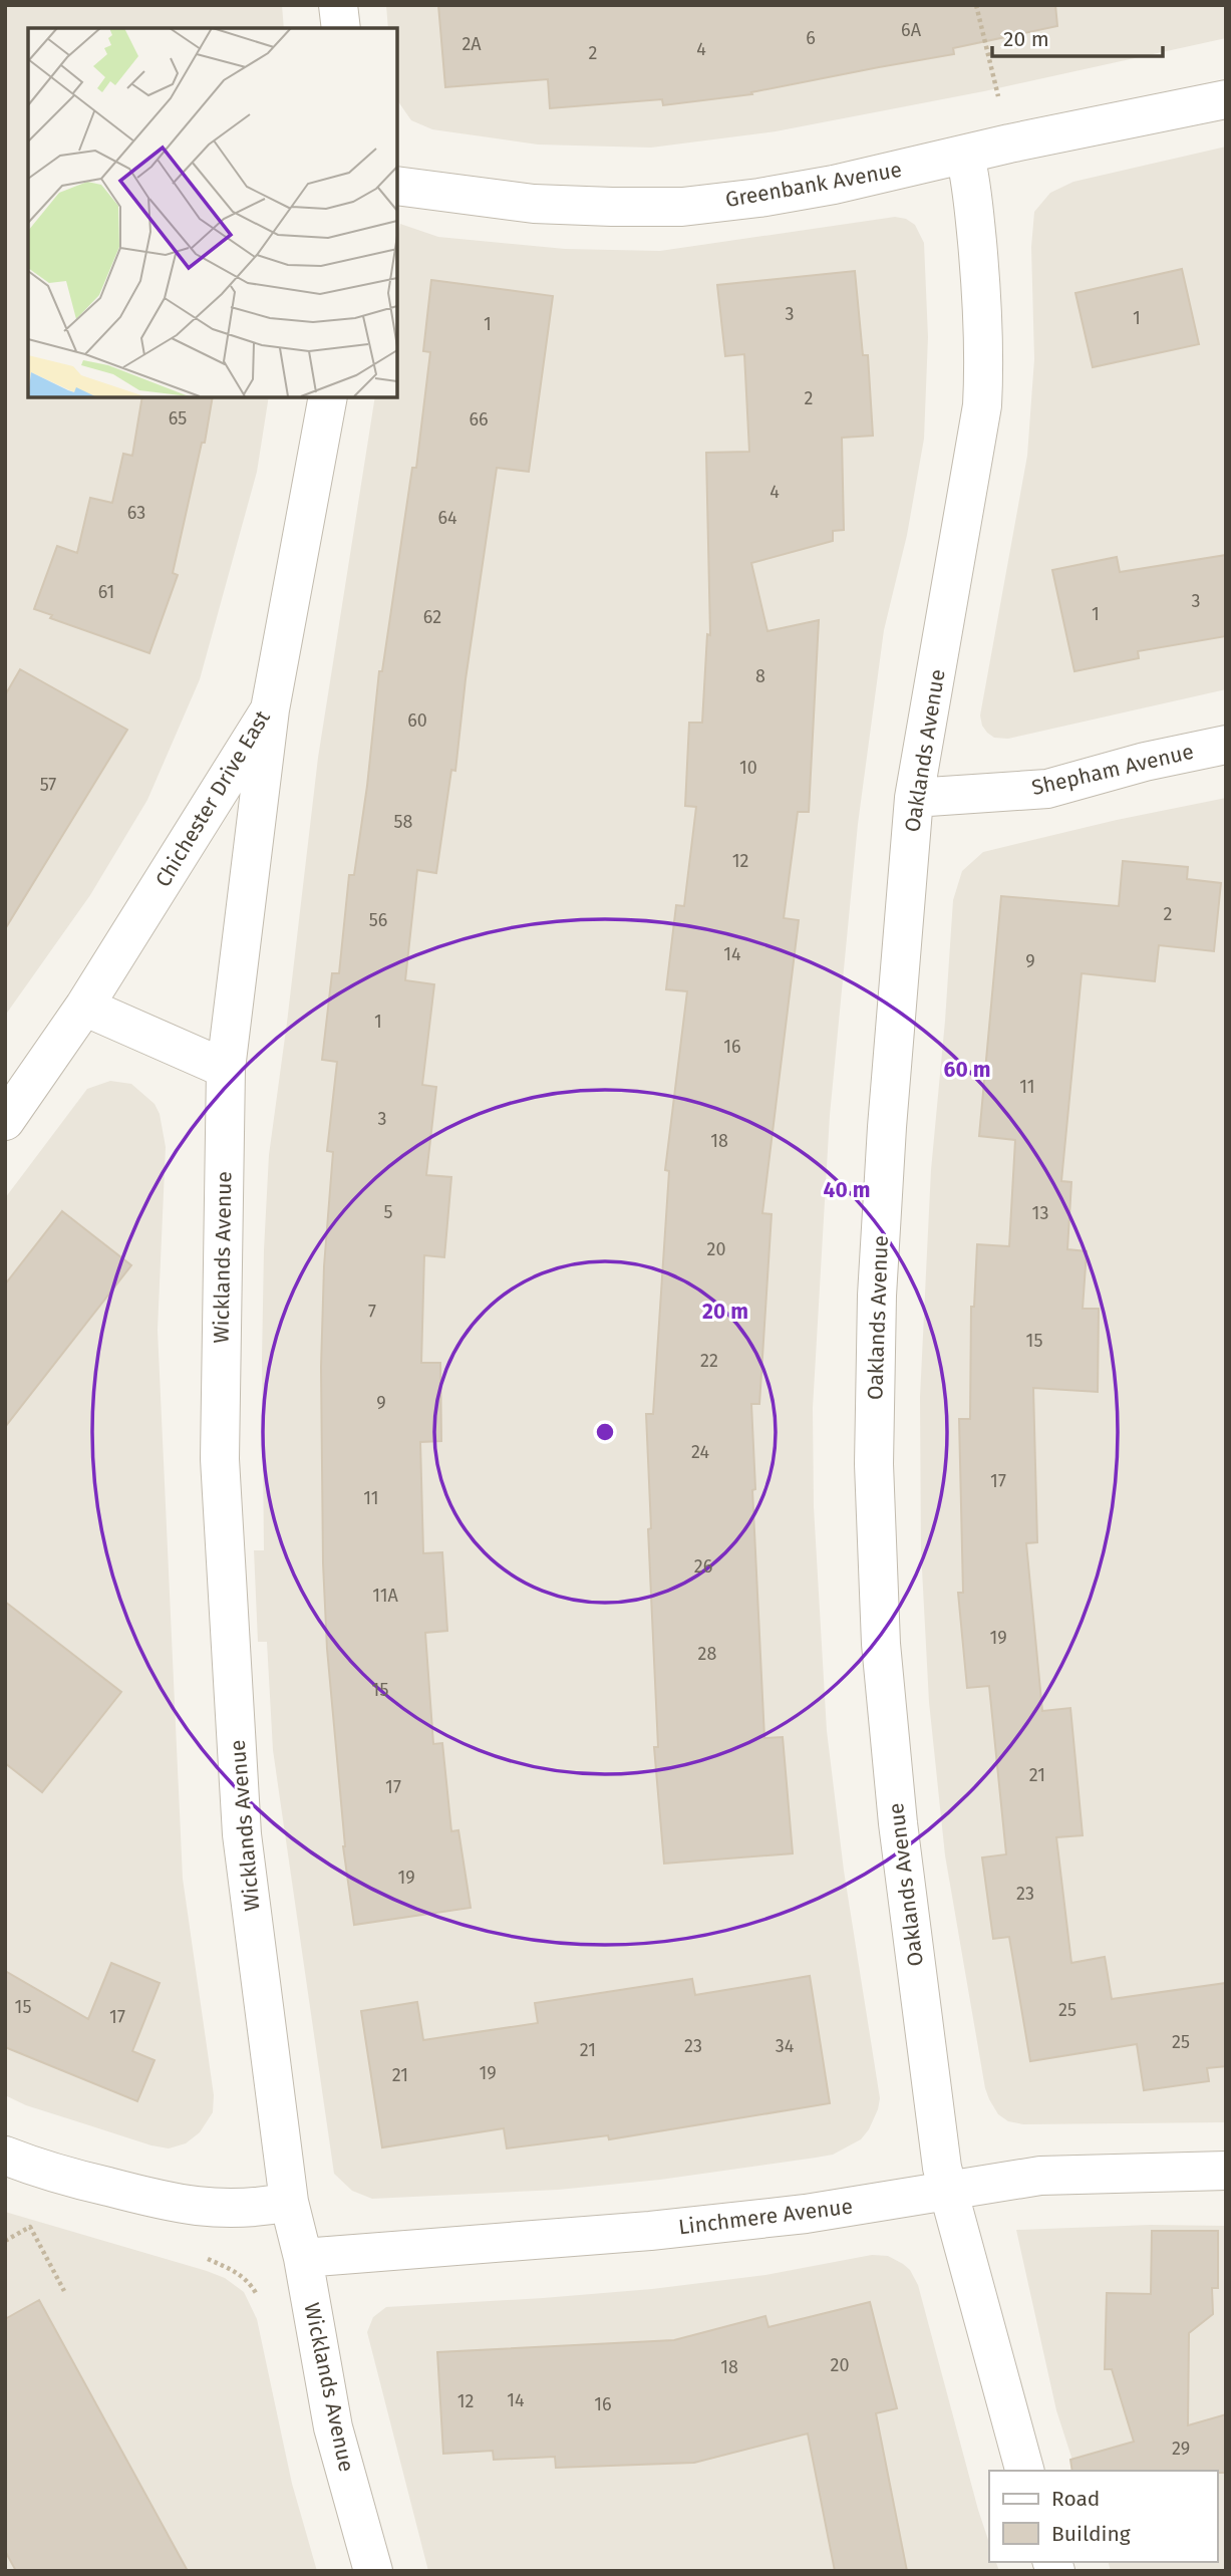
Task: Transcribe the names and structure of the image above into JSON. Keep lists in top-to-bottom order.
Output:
{
  "streets": {
    "street": [
      "Greenbank Avenue",
      "Oaklands Avenue",
      "Shepham Avenue",
      "Chichester Drive East",
      "Wicklands Avenue",
      "Linchmere Avenue"
    ]
  },
  "crossings": [
    ["Greenbank Avenue", "Oaklands Avenue"],
    ["Oaklands Avenue", "Shepham Avenue"],
    ["Oaklands Avenue", "Linchmere Avenue"],
    ["Chichester Drive East", "Wicklands Avenue"],
    ["Wicklands Avenue", "Linchmere Avenue"]
  ],
  "house_numbers": [
    "6A",
    "6",
    "2A",
    "4",
    "2",
    "3",
    "1",
    "1",
    "2",
    "65",
    "66",
    "4",
    "63",
    "64",
    "61",
    "3",
    "1",
    "62",
    "8",
    "60",
    "10",
    "57",
    "58",
    "12",
    "2",
    "56",
    "14",
    "9",
    "1",
    "16",
    "11",
    "3",
    "18",
    "5",
    "13",
    "20",
    "7",
    "15",
    "22",
    "9",
    "24",
    "17",
    "11",
    "26",
    "11A",
    "19",
    "28",
    "15",
    "21",
    "17",
    "19",
    "23",
    "15",
    "25",
    "17",
    "25",
    "23",
    "34",
    "21",
    "19",
    "21",
    "20",
    "18",
    "14",
    "12",
    "16",
    "29"
  ],
  "legend": ["Road", "Building"],
  "scale_bar": "20 m",
  "rings": ["60 m", "40 m", "20 m"]
}
